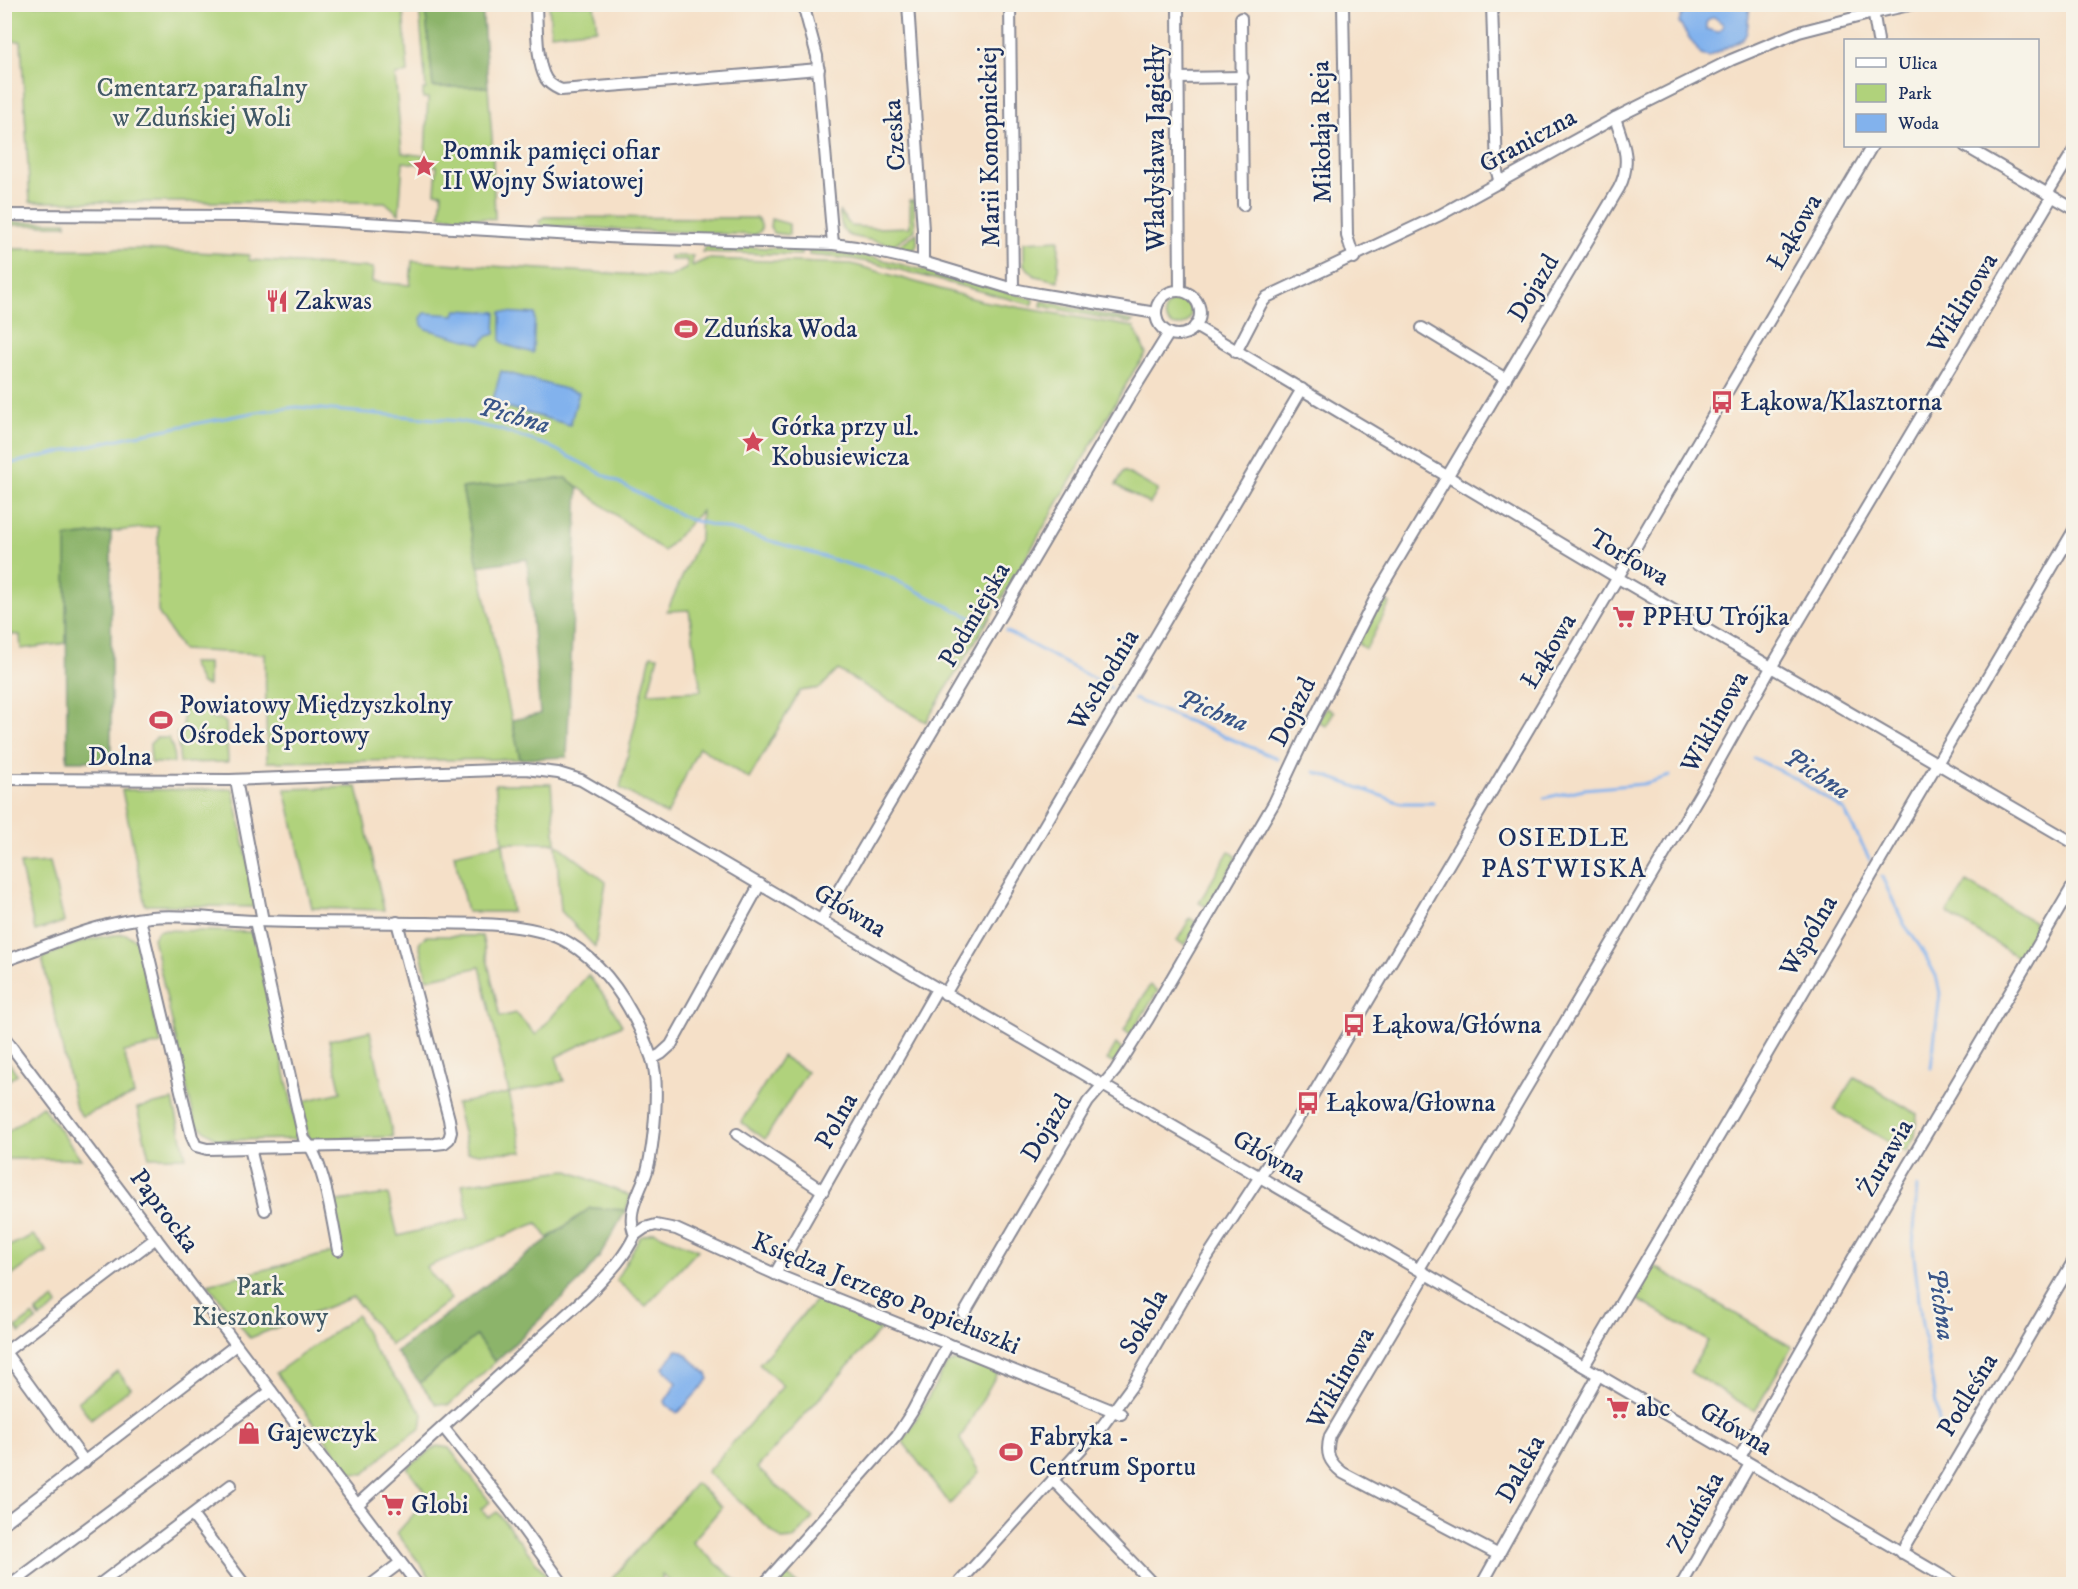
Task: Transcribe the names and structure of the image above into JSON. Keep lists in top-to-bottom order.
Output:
{
  "streets": {
    "street": [
      "Mikołaja Reja",
      "Czeska",
      "Graniczna",
      "Marii Konopnickiej",
      "Władysława Jagiełły",
      "Łąkowa",
      "Dojazd",
      "Wiklinowa",
      "Torfowa",
      "Podmiejska",
      "Wschodnia",
      "Dolna",
      "Główna",
      "Wspólna",
      "Polna",
      "Żurawia",
      "Paprocka",
      "Księdza Jerzego Popiełuszki",
      "Sokola",
      "Podleśna",
      "Daleka",
      "Zduńska"
    ]
  },
  "crossings": [
    ["Mikołaja Reja", "Graniczna"],
    ["Graniczna", "Dojazd"],
    ["Graniczna", "Torfowa"],
    ["Władysława Jagiełły", "Torfowa"],
    ["Władysława Jagiełły", "Podmiejska"],
    ["Łąkowa", "Torfowa"],
    ["Łąkowa", "Główna"],
    ["Łąkowa", "Sokola"],
    ["Dojazd", "Torfowa"],
    ["Dojazd", "Główna"],
    ["Wiklinowa", "Torfowa"],
    ["Wiklinowa", "Główna"],
    ["Wiklinowa", "Daleka"],
    ["Torfowa", "Podmiejska"],
    ["Torfowa", "Wschodnia"],
    ["Torfowa", "Wspólna"],
    ["Podmiejska", "Główna"],
    ["Wschodnia", "Główna"],
    ["Wschodnia", "Polna"],
    ["Dolna", "Główna"],
    ["Główna", "Wspólna"],
    ["Główna", "Polna"],
    ["Główna", "Żurawia"],
    ["Główna", "Sokola"],
    ["Główna", "Podleśna"],
    ["Główna", "Daleka"],
    ["Główna", "Zduńska"],
    ["Polna", "Księdza Jerzego Popiełuszki"],
    ["Księdza Jerzego Popiełuszki", "Sokola"]
  ],
  "districts": ["OSIEDLE PASTWISKA"],
  "water": ["Pichna"],
  "parks": ["Cmentarz parafialny w Zduńskiej Woli", "Park Kieszonkowy"],
  "places": {
    "place": ["Pomnik pamięci ofiar II Wojny Światowej", "Górka przy ul. Kobusiewicza"],
    "restaurant": ["Zakwas"],
    "sports": ["Zduńska Woda", "Powiatowy Międzyszkolny Ośrodek Sportowy", "Fabryka - Centrum Sportu"],
    "bus stop": ["Łąkowa/Klasztorna", "Łąkowa/Główna", "Łąkowa/Głowna"],
    "supermarket": ["PPHU Trójka", "abc", "Globi"],
    "shop": ["Gajewczyk"]
  },
  "legend": ["Ulica", "Park", "Woda"]
}
